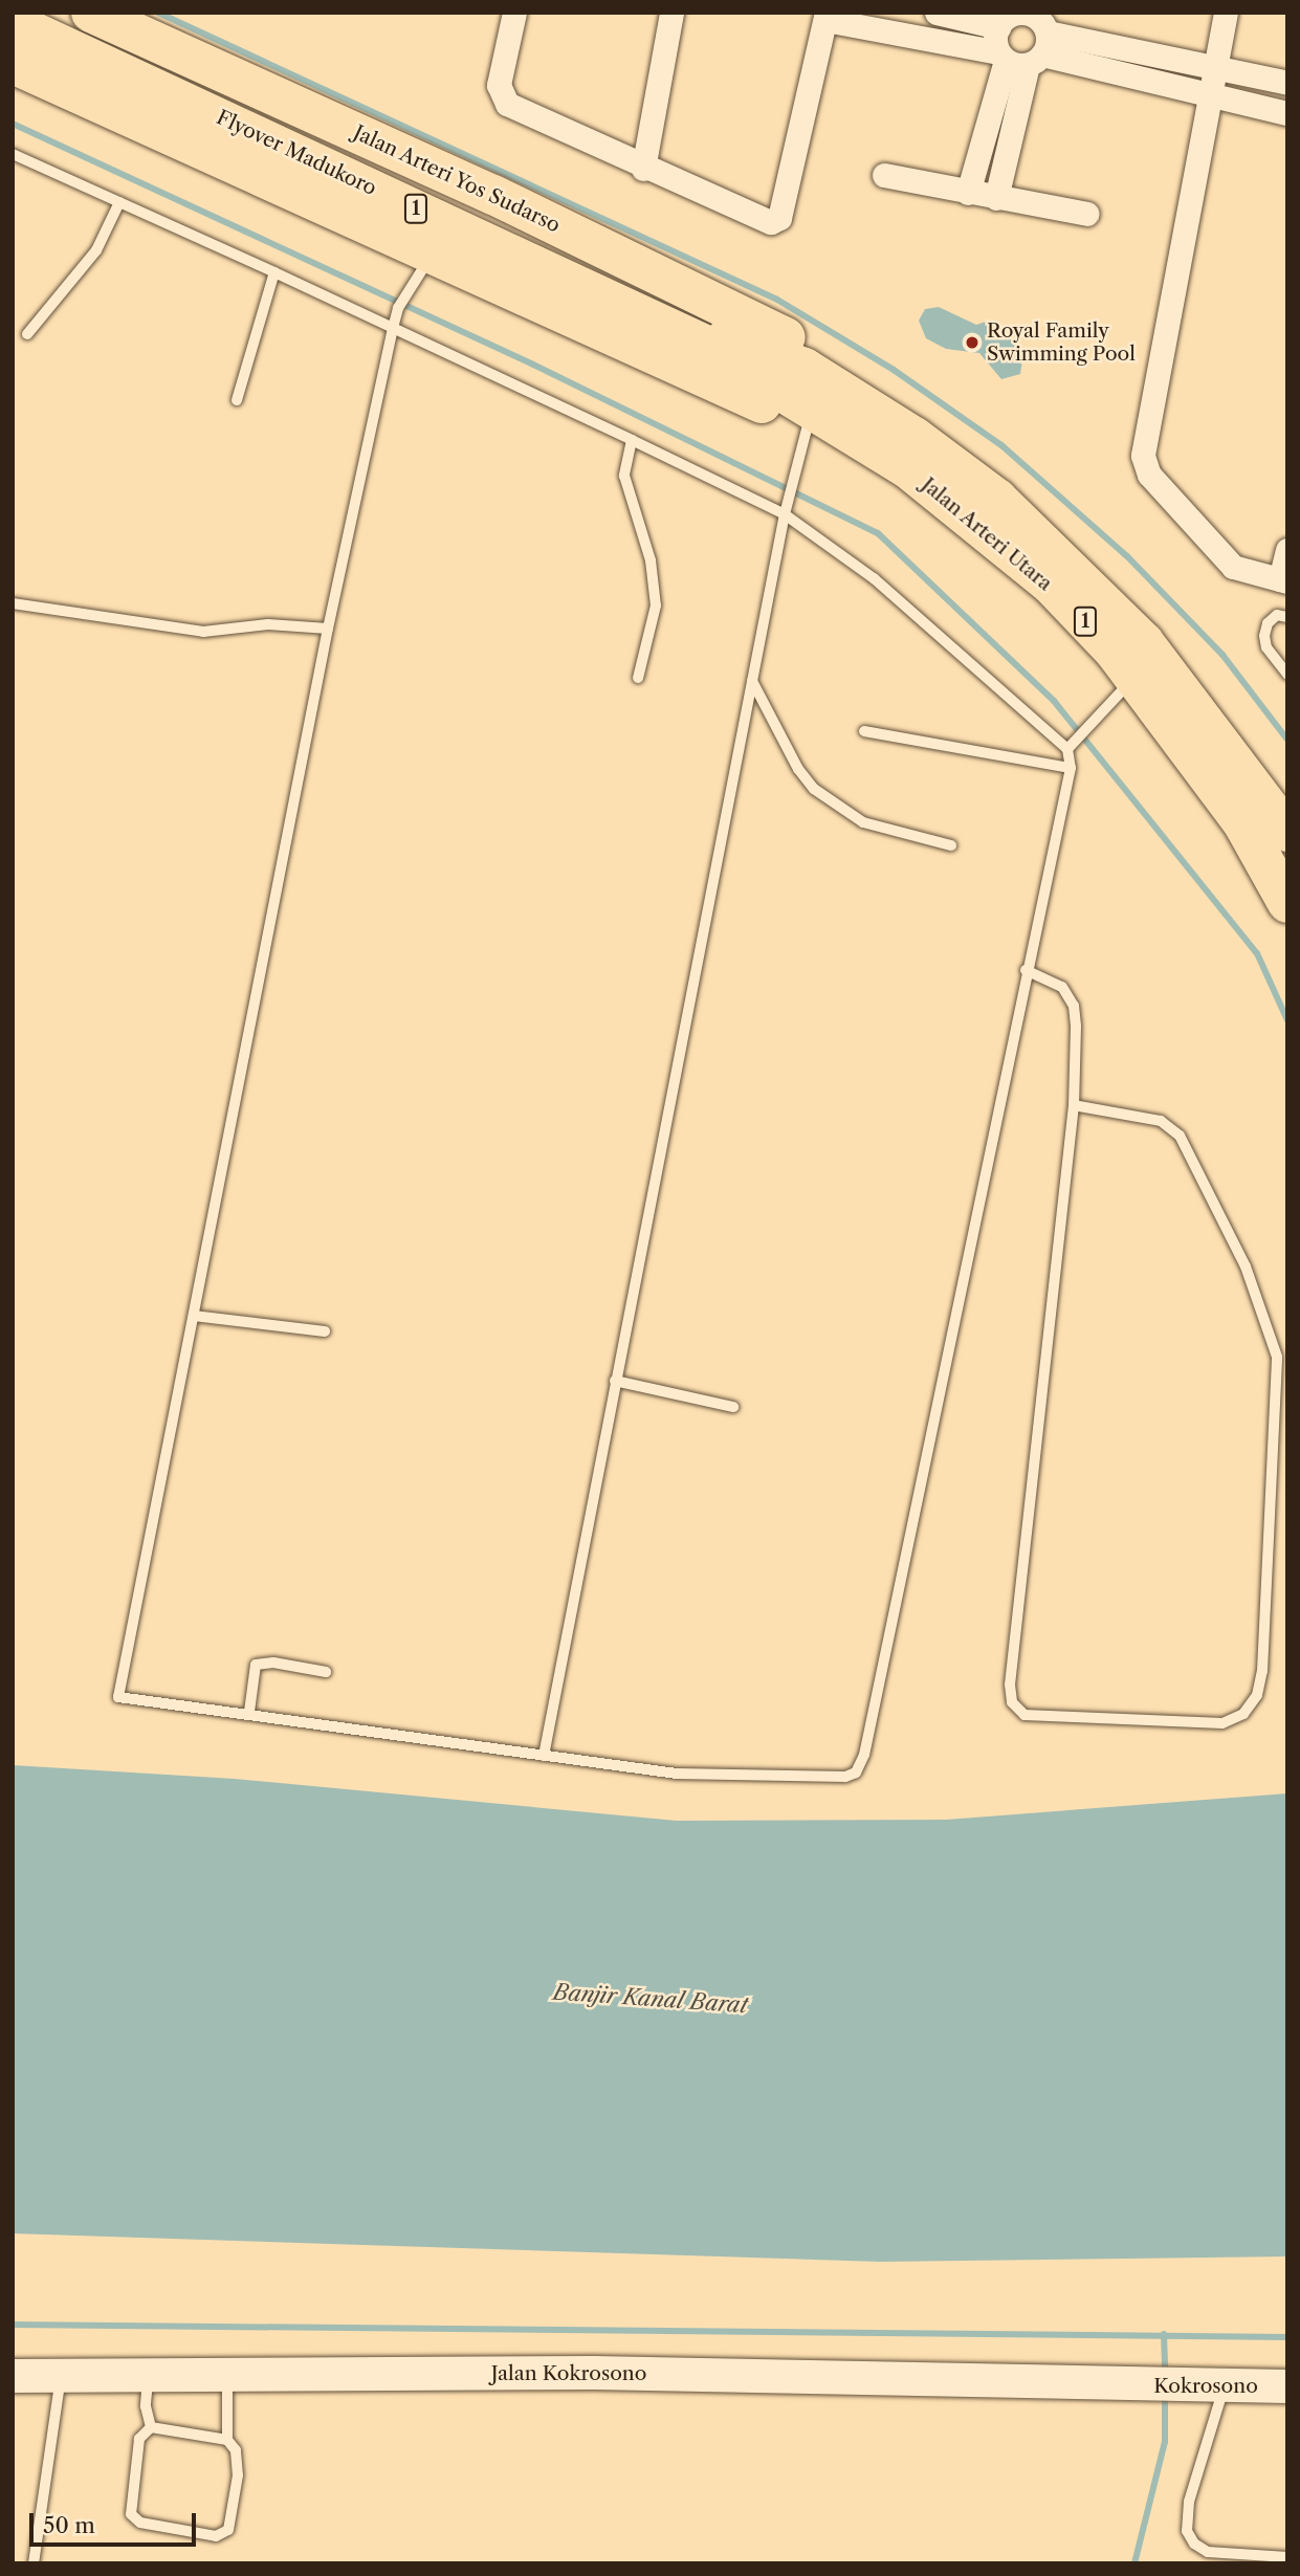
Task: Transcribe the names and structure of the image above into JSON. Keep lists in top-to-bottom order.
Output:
{
  "streets": {
    "highway": [
      "Flyover Madukoro",
      "Jalan Arteri Yos Sudarso",
      "1",
      "Jalan Arteri Utara"
    ],
    "street": ["Jalan Kokrosono", "Kokrosono"]
  },
  "crossings": [
    ["Flyover Madukoro", "Jalan Arteri Yos Sudarso"],
    ["Flyover Madukoro", "Jalan Arteri Utara"],
    ["Jalan Arteri Yos Sudarso", "Jalan Arteri Utara"],
    ["Jalan Kokrosono", "Kokrosono"]
  ],
  "water": ["Banjir Kanal Barat"],
  "places": ["Royal Family Swimming Pool"],
  "scale_bar": "50 m"
}
